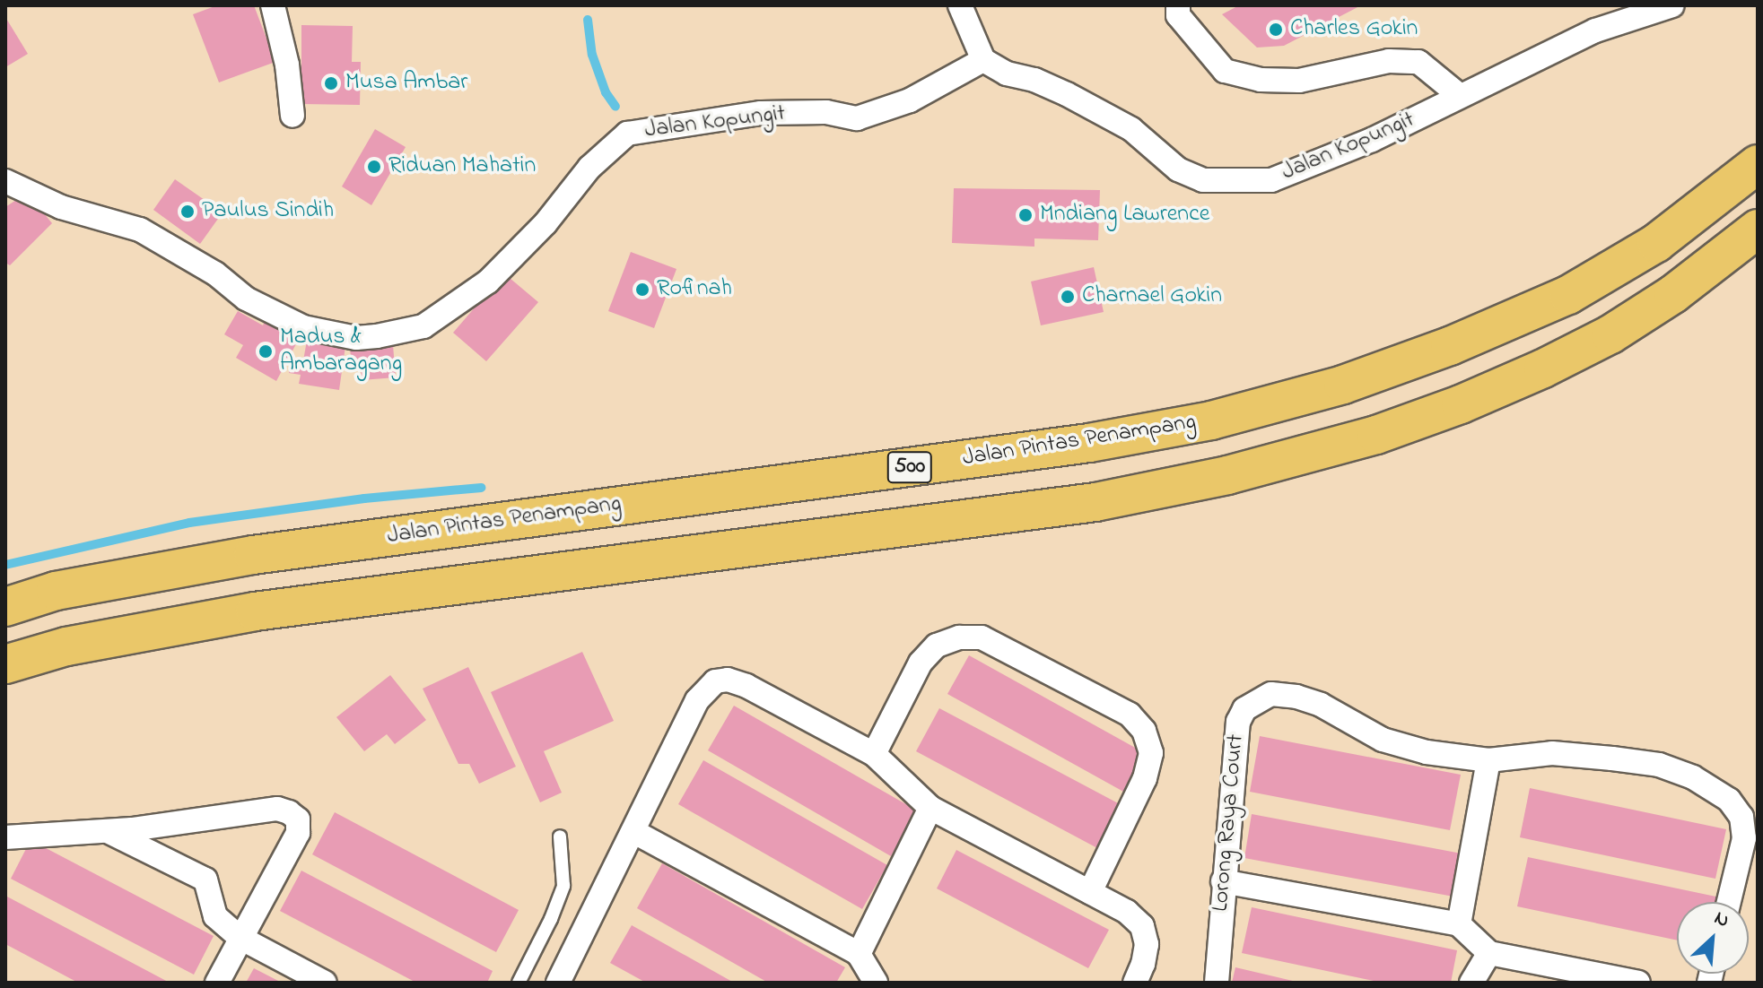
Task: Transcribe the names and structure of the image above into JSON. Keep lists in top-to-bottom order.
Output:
{
  "streets": {
    "main road": ["Jalan Pintas Penampang", "500"],
    "street": ["Jalan Kopungit", "Lorong Raya Court"]
  },
  "places": [
    "Charles Gokin",
    "Musa Ambar",
    "Riduan Mahatin",
    "Paulus Sindih",
    "Mndiang Lawrence",
    "Rofinah",
    "Charnael Gokin",
    "Madus & Ambaragang"
  ],
  "north": "top right"
}
